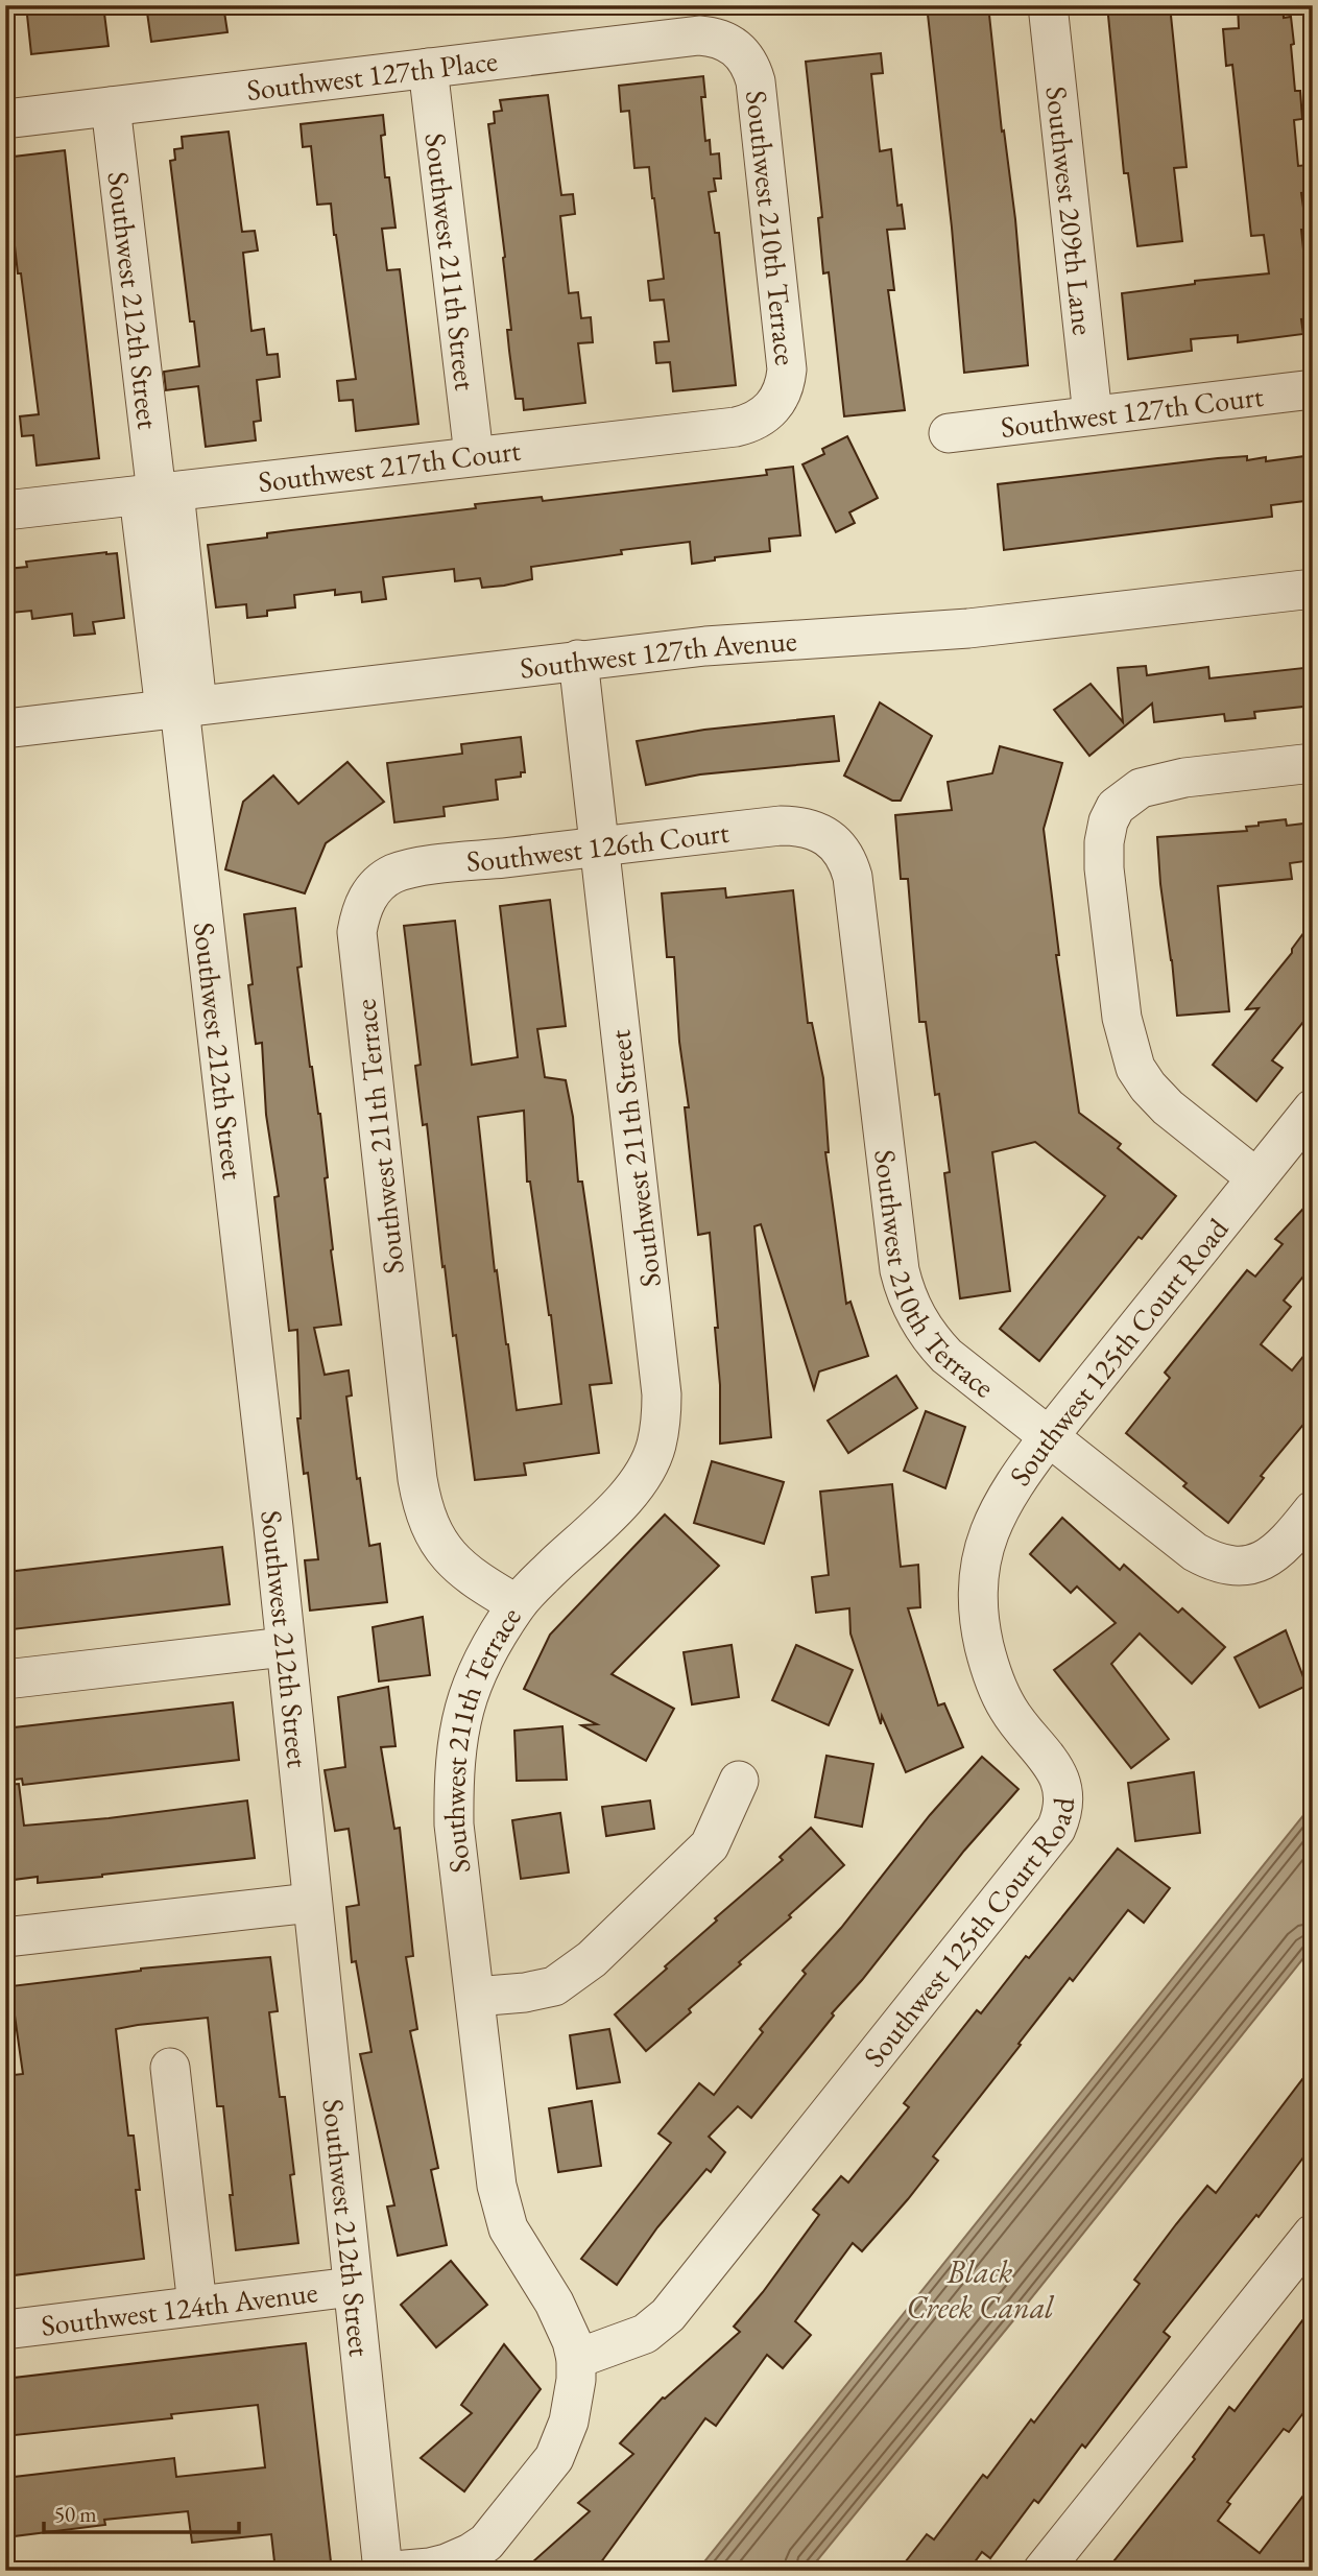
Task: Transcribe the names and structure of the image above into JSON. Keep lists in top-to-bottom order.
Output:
{
  "streets": {
    "street": [
      "Southwest 127th Place",
      "Southwest 209th Lane",
      "Southwest 210th Terrace",
      "Southwest 211th Street",
      "Southwest 212th Street",
      "Southwest 127th Court",
      "Southwest 217th Court",
      "Southwest 127th Avenue",
      "Southwest 126th Court",
      "Southwest 211th Terrace",
      "Southwest 125th Court Road",
      "Southwest 124th Avenue"
    ]
  },
  "crossings": [
    ["Southwest 127th Place", "Southwest 210th Terrace"],
    ["Southwest 127th Place", "Southwest 211th Street"],
    ["Southwest 127th Place", "Southwest 212th Street"],
    ["Southwest 209th Lane", "Southwest 127th Court"],
    ["Southwest 210th Terrace", "Southwest 217th Court"],
    ["Southwest 210th Terrace", "Southwest 126th Court"],
    ["Southwest 210th Terrace", "Southwest 125th Court Road"],
    ["Southwest 211th Street", "Southwest 217th Court"],
    ["Southwest 211th Street", "Southwest 127th Avenue"],
    ["Southwest 211th Street", "Southwest 126th Court"],
    ["Southwest 211th Street", "Southwest 211th Terrace"],
    ["Southwest 212th Street", "Southwest 217th Court"],
    ["Southwest 212th Street", "Southwest 127th Avenue"],
    ["Southwest 212th Street", "Southwest 124th Avenue"],
    ["Southwest 126th Court", "Southwest 211th Terrace"],
    ["Southwest 211th Terrace", "Southwest 125th Court Road"]
  ],
  "water": ["Black Creek Canal"],
  "scale_bar": "50 m"
}
